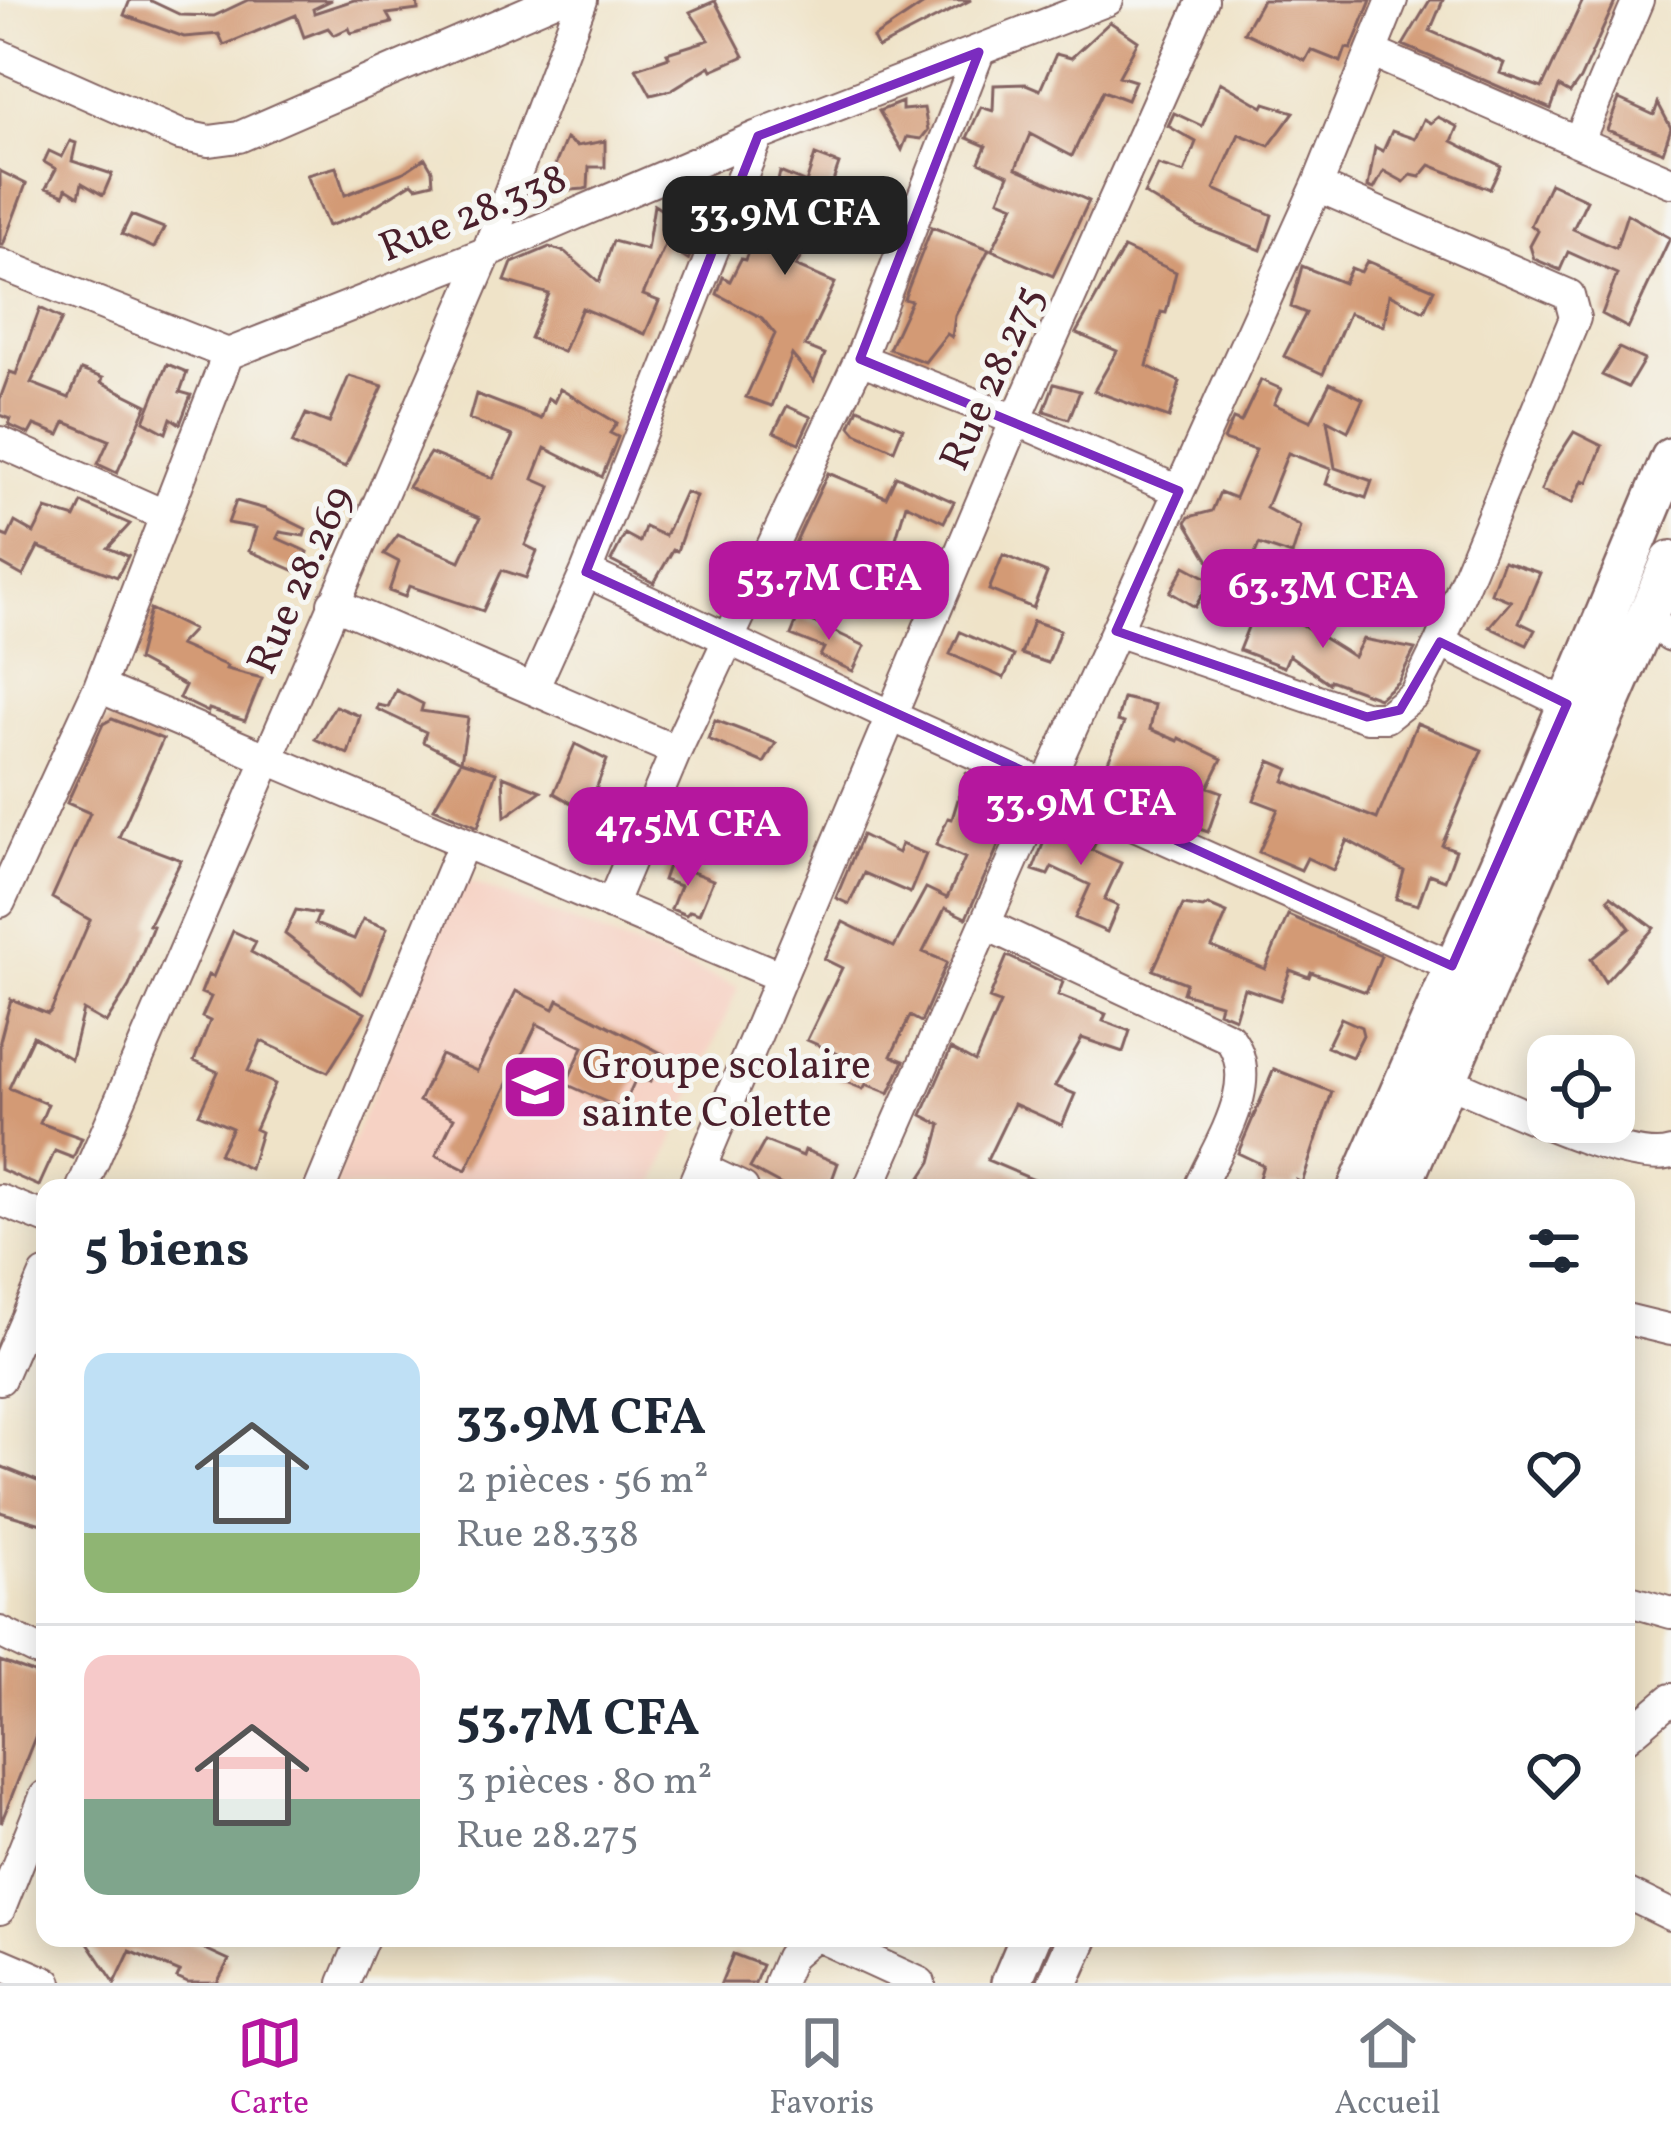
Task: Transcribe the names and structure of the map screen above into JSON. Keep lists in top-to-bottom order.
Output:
{
  "streets": {
    "street": ["Rue 28.338", "Rue 28.275", "Rue 28.269"]
  },
  "crossings": [
    ["Rue 28.338", "Rue 28.269"]
  ],
  "places": {
    "school or university": ["Groupe scolaire sainte Colette"]
  },
  "page": {
    "price": [
      "33.9M CFA",
      "53.7M CFA",
      "63.3M CFA",
      "33.9M CFA",
      "47.5M CFA"
    ],
    "heading": "5 biens",
    "list": [
      {
        "name": "33.9M CFA",
        "note": "2 pièces · 56 m² · Rue 28.338"
      },
      {
        "name": "53.7M CFA",
        "note": "3 pièces · 80 m² · Rue 28.275"
      }
    ],
    "tabs": ["Carte", "Favoris", "Accueil"]
  }
}
